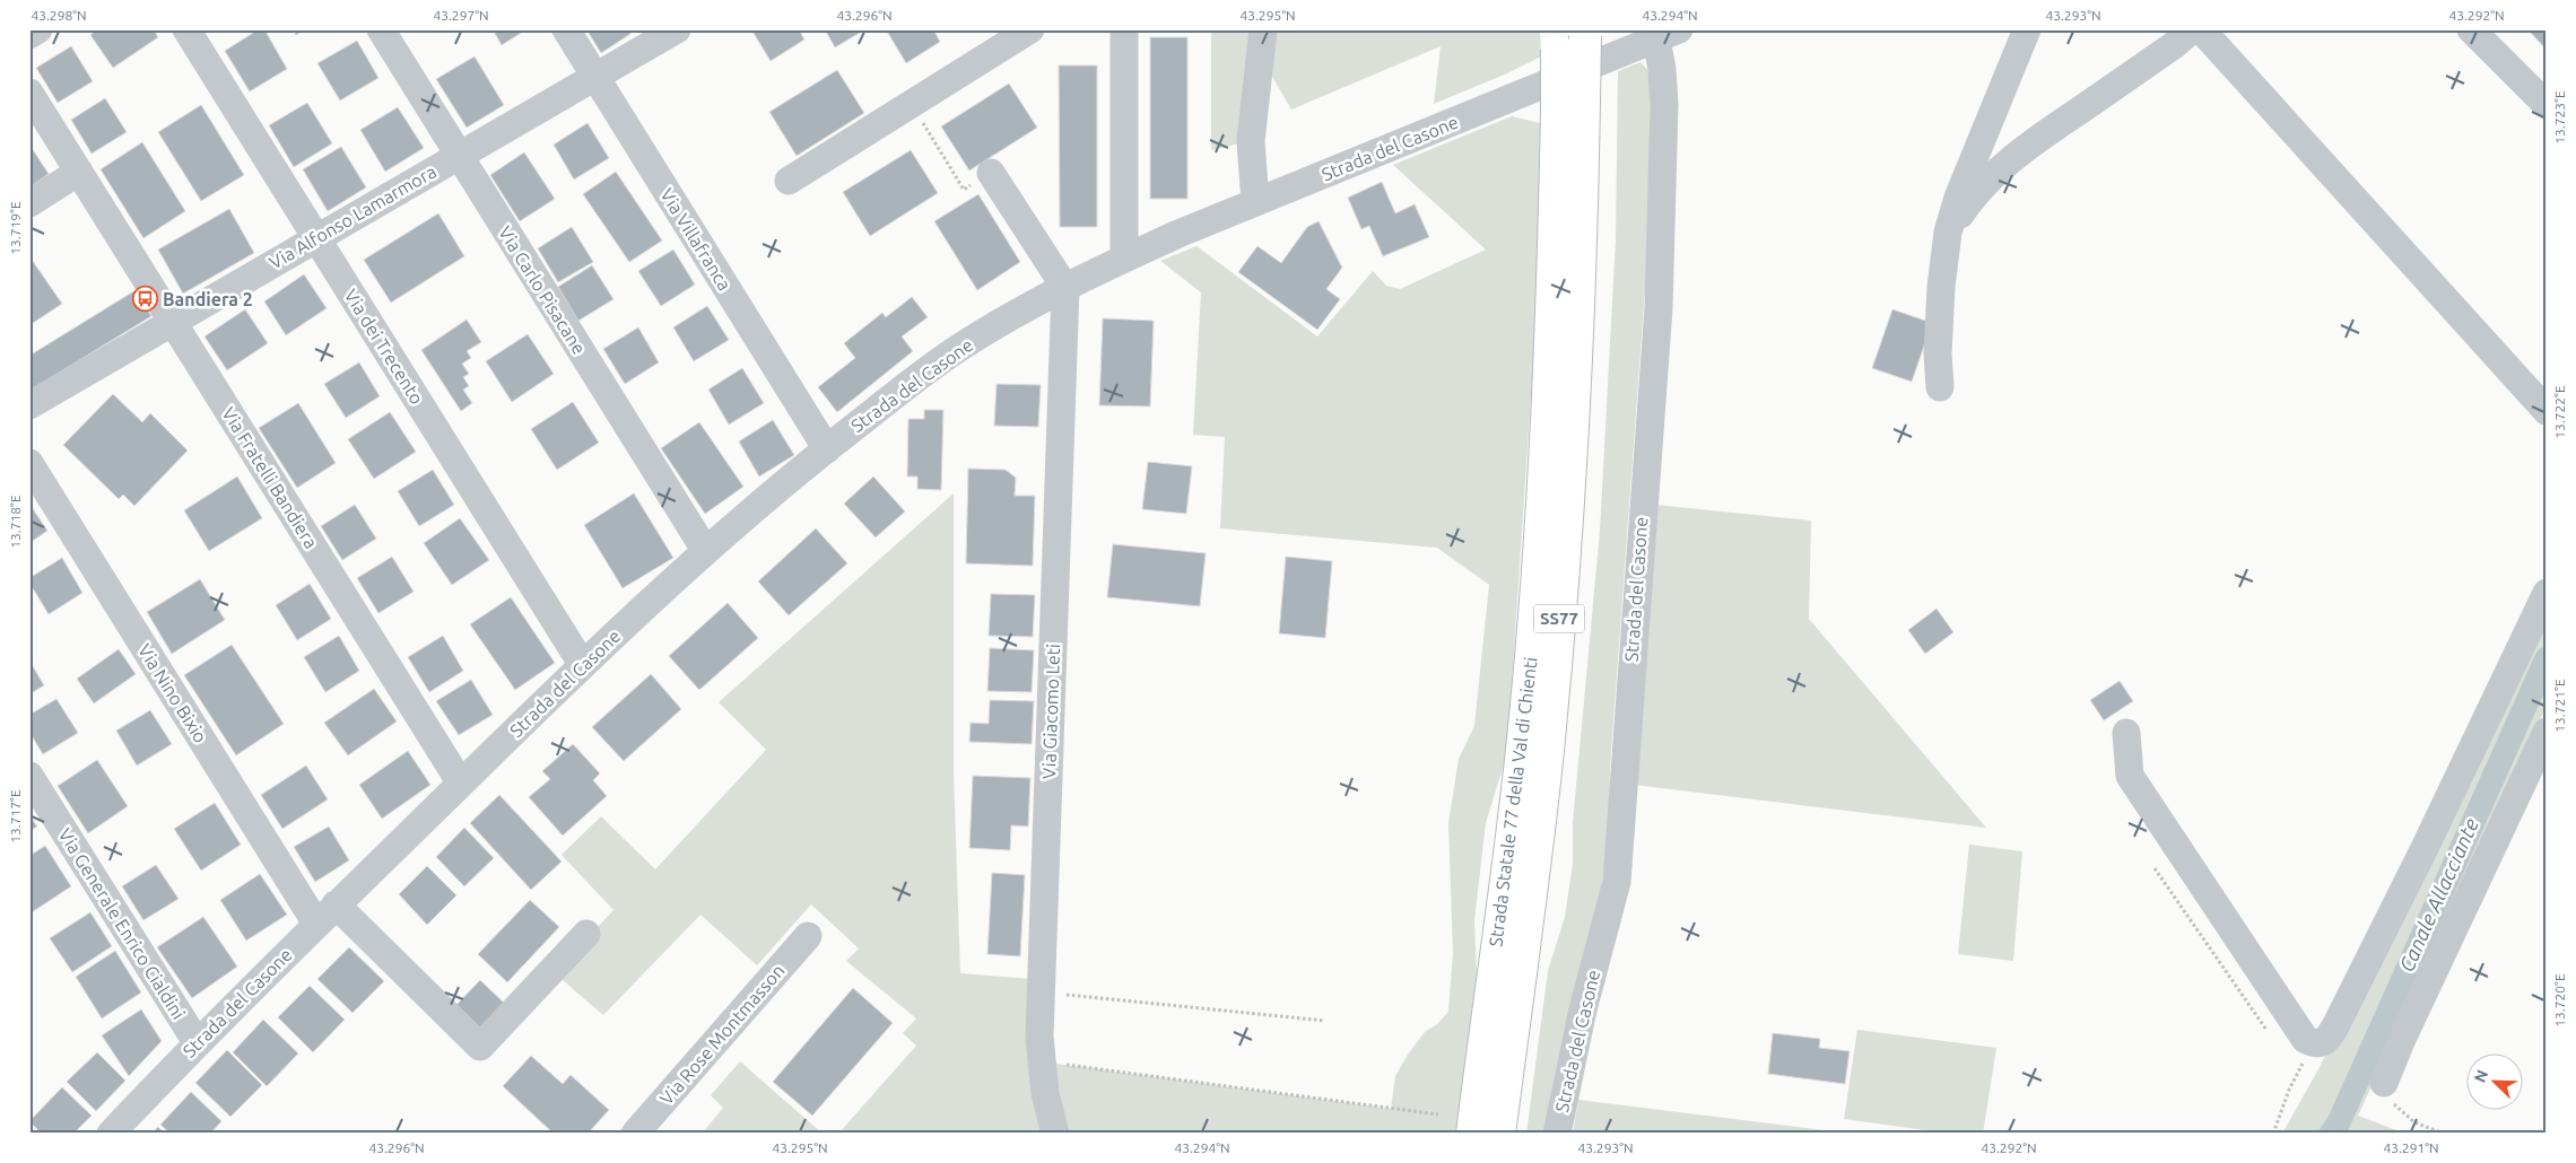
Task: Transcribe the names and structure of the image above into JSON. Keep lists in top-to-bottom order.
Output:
{
  "streets": {
    "highway": ["SS77", "Strada Statale 77 della Val di Chienti"],
    "street": [
      "Strada del Casone",
      "Via Alfonso Lamarmora",
      "Via Villafranca",
      "Via Carlo Pisacane",
      "Via dei Trecento",
      "Via Fratelli Bandiera",
      "Via Nino Bixio",
      "Via Giacomo Leti",
      "Via Generale Enrico Cialdini",
      "Via Rose Montmasson"
    ]
  },
  "crossings": [
    ["Strada del Casone", "Via Villafranca"],
    ["Strada del Casone", "Via Carlo Pisacane"],
    ["Strada del Casone", "Via dei Trecento"],
    ["Strada del Casone", "Via Fratelli Bandiera"],
    ["Strada del Casone", "Via Nino Bixio"],
    ["Strada del Casone", "Via Giacomo Leti"],
    ["Strada del Casone", "Via Generale Enrico Cialdini"],
    ["Via Alfonso Lamarmora", "Via Villafranca"],
    ["Via Alfonso Lamarmora", "Via Carlo Pisacane"],
    ["Via Alfonso Lamarmora", "Via dei Trecento"],
    ["Via Alfonso Lamarmora", "Via Fratelli Bandiera"]
  ],
  "water": ["Canale Allacciante"],
  "places": {
    "bus stop": ["Bandiera 2"]
  },
  "north": "top left",
  "coordinates": [
    "43.298°N",
    "43.297°N",
    "43.296°N",
    "43.295°N",
    "43.294°N",
    "43.293°N",
    "43.292°N",
    "13.723°E",
    "13.719°E",
    "13.722°E",
    "13.718°E",
    "13.721°E",
    "13.717°E",
    "13.720°E",
    "43.291°N"
  ]
}
